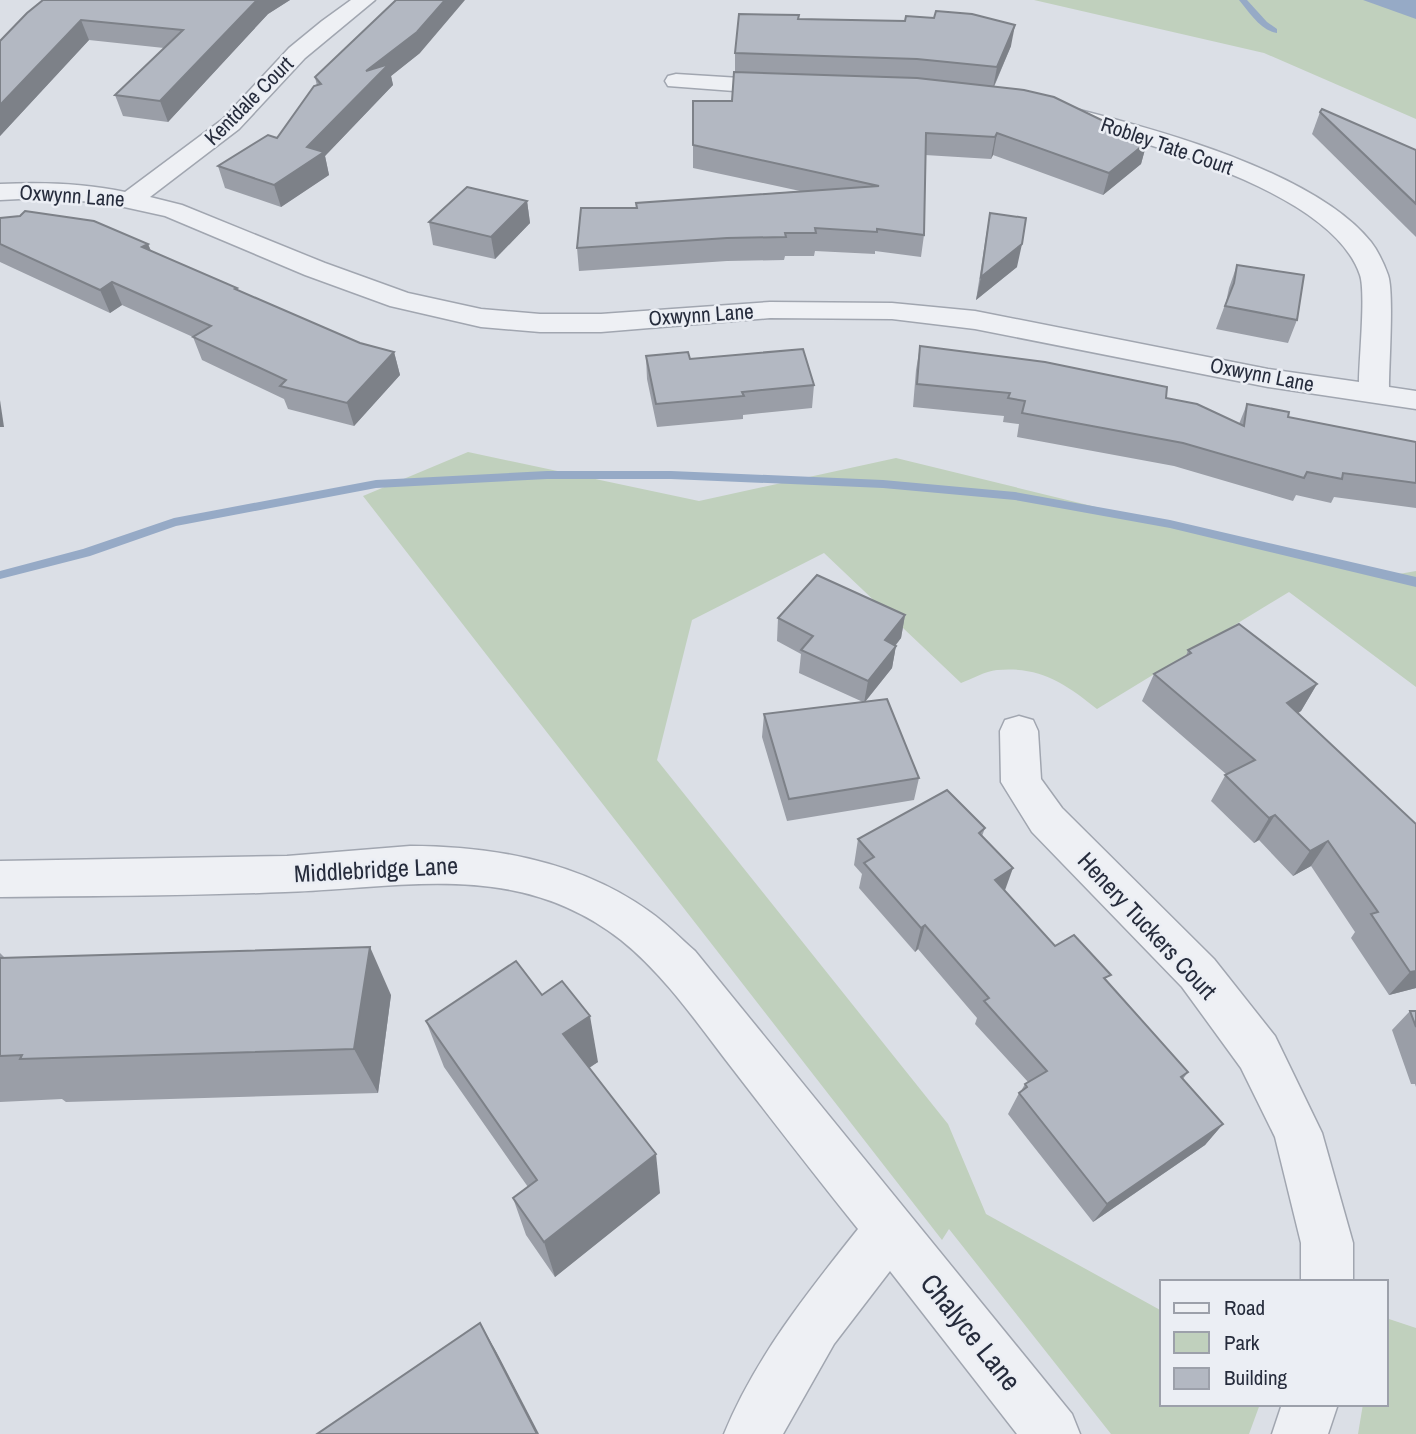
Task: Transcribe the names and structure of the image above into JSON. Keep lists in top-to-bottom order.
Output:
{
  "streets": {
    "street": [
      "Kentdale Court",
      "Robley Tate Court",
      "Oxwynn Lane",
      "Middlebridge Lane",
      "Henery Tuckers Court",
      "Chalyce Lane"
    ]
  },
  "crossings": [
    ["Kentdale Court", "Oxwynn Lane"],
    ["Robley Tate Court", "Oxwynn Lane"],
    ["Middlebridge Lane", "Chalyce Lane"]
  ],
  "legend": ["Road", "Park", "Building"]
}
